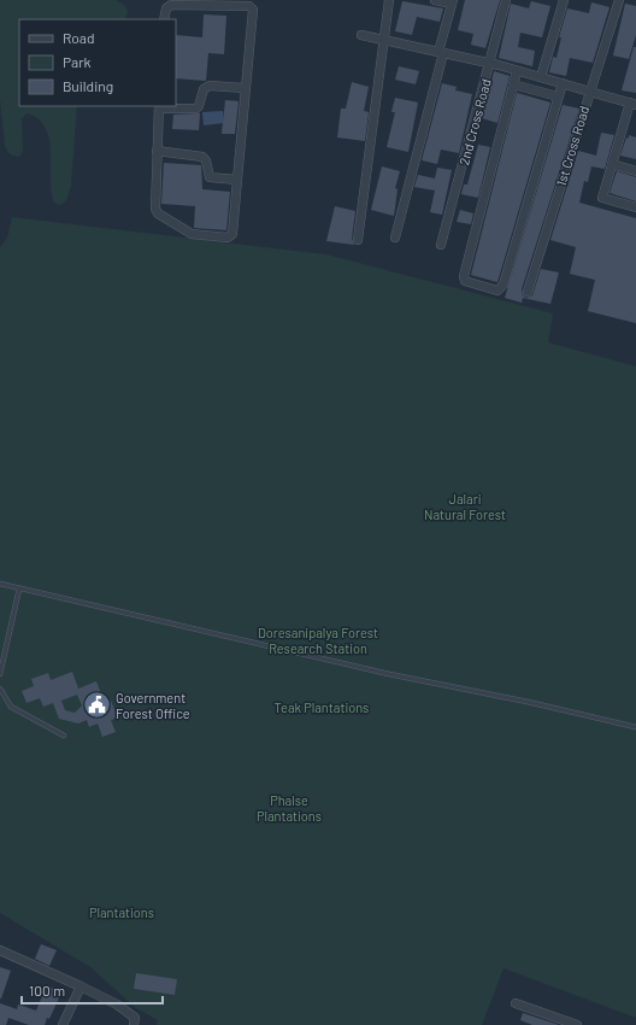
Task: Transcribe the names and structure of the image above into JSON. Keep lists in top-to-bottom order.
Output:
{
  "streets": {
    "street": ["2nd Cross Road", "1st Cross Road"]
  },
  "parks": [
    "Jalari Natural Forest",
    "Doresanipalya Forest Research Station",
    "Teak Plantations",
    "Phalse Plantations",
    "Plantations"
  ],
  "places": {
    "public building": ["Government Forest Office"]
  },
  "legend": ["Road", "Park", "Building"],
  "scale_bar": "100 m"
}
